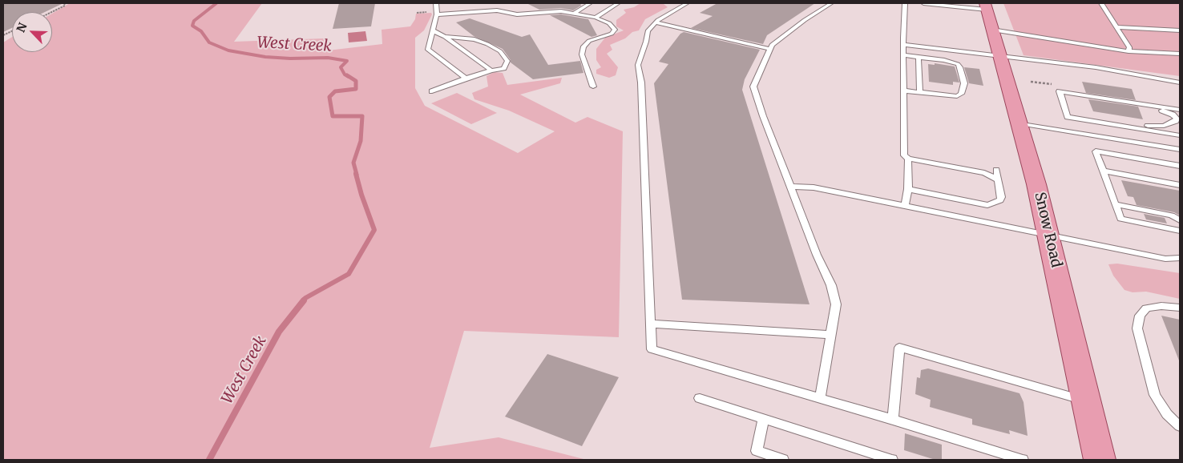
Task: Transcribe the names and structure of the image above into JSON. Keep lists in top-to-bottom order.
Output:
{
  "streets": {
    "main road": ["Snow Road"]
  },
  "water": ["West Creek"],
  "north": "top left"
}
